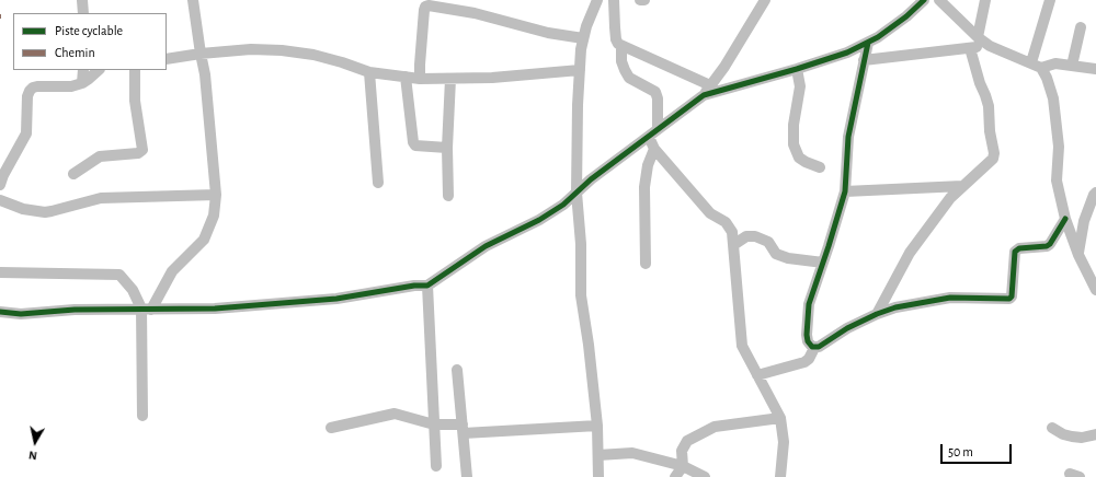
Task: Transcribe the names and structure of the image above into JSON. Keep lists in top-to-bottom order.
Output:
{
  "legend": ["Piste cyclable", "Chemin"],
  "scale_bar": "50 m",
  "north": "bottom"
}
